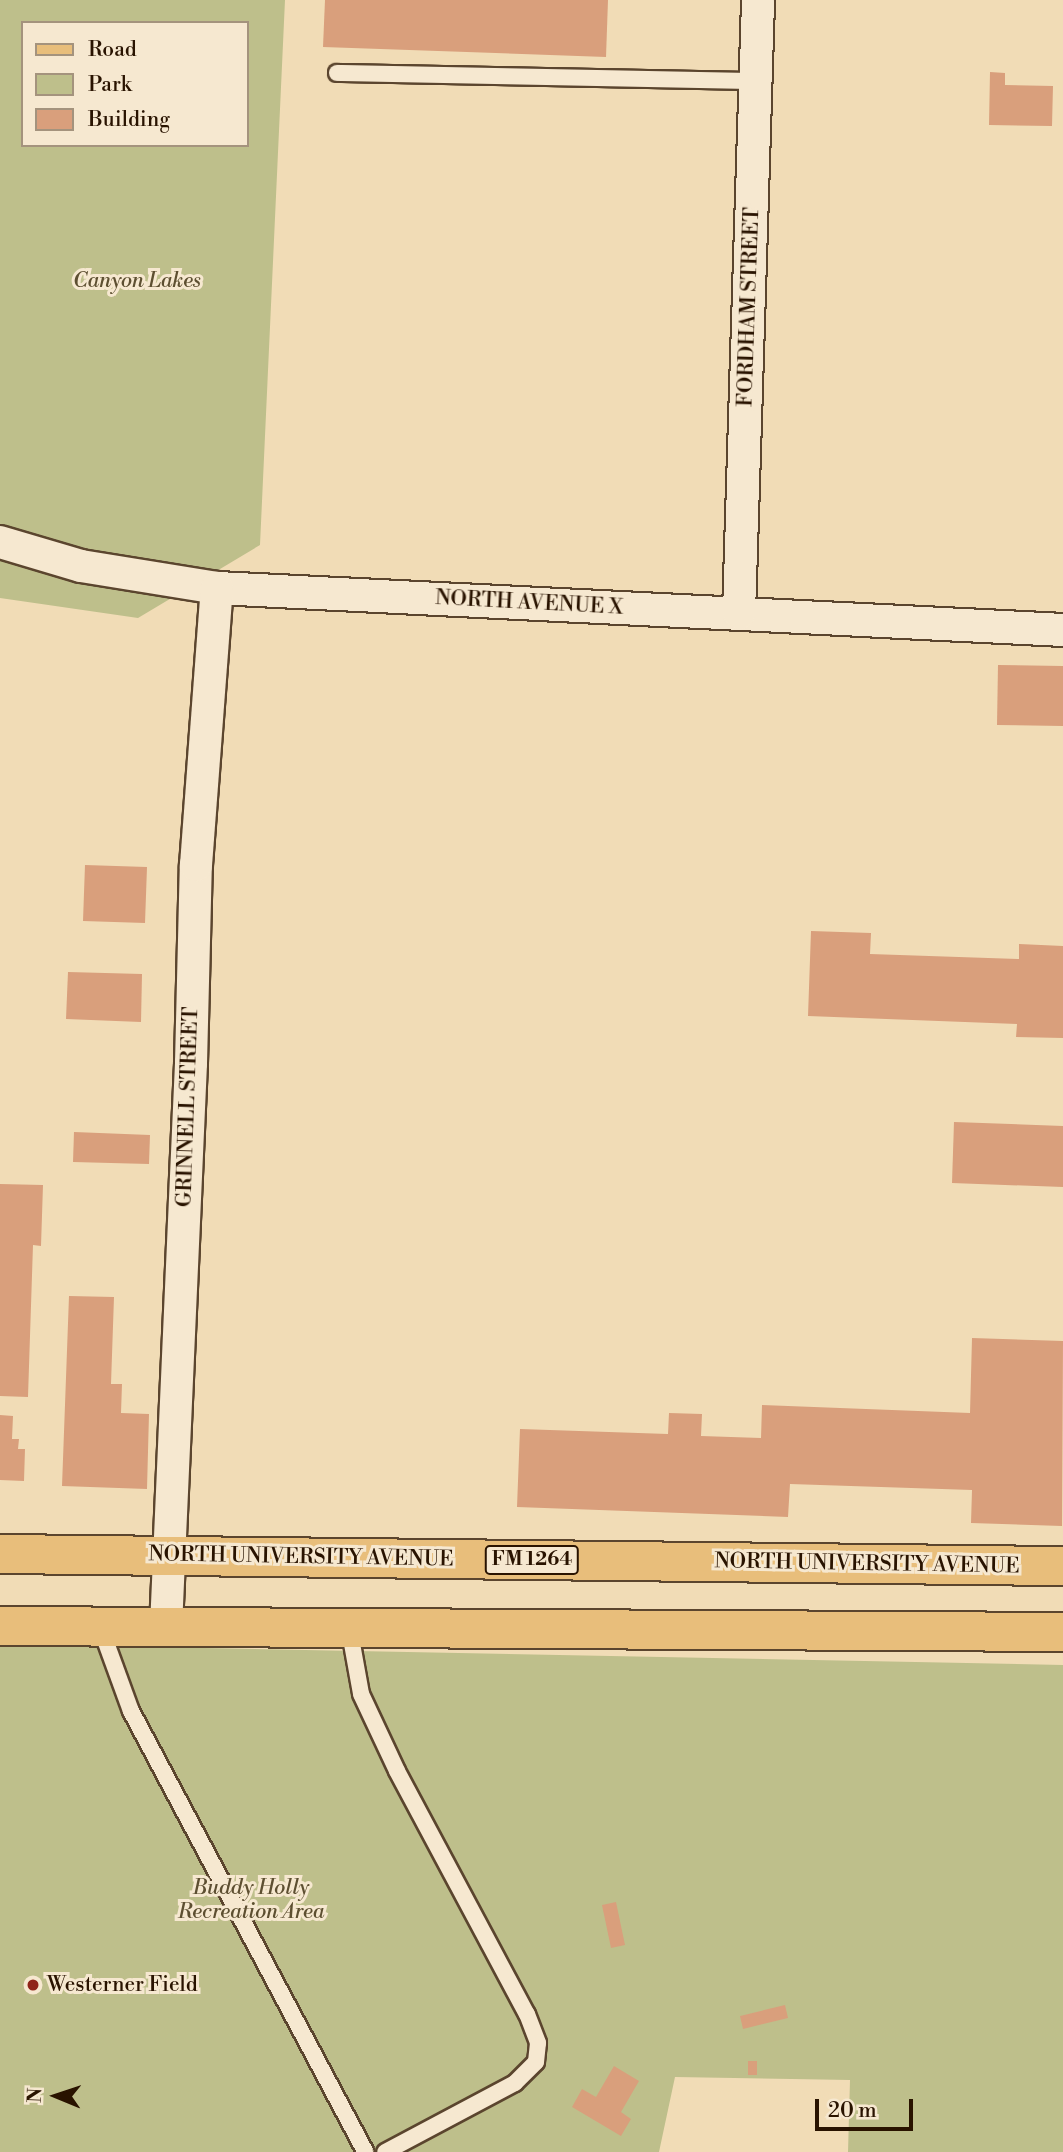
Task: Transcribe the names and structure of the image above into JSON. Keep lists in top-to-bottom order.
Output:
{
  "streets": {
    "main road": ["NORTH UNIVERSITY AVENUE", "FM 1264"],
    "street": ["FORDHAM STREET", "NORTH AVENUE X", "GRINNELL STREET"]
  },
  "crossings": [
    ["FORDHAM STREET", "NORTH AVENUE X"],
    ["NORTH AVENUE X", "GRINNELL STREET"],
    ["GRINNELL STREET", "NORTH UNIVERSITY AVENUE"]
  ],
  "parks": ["Canyon Lakes", "Buddy Holly Recreation Area"],
  "places": ["Westerner Field"],
  "legend": ["Road", "Park", "Building"],
  "scale_bar": "20 m",
  "north": "left"
}
